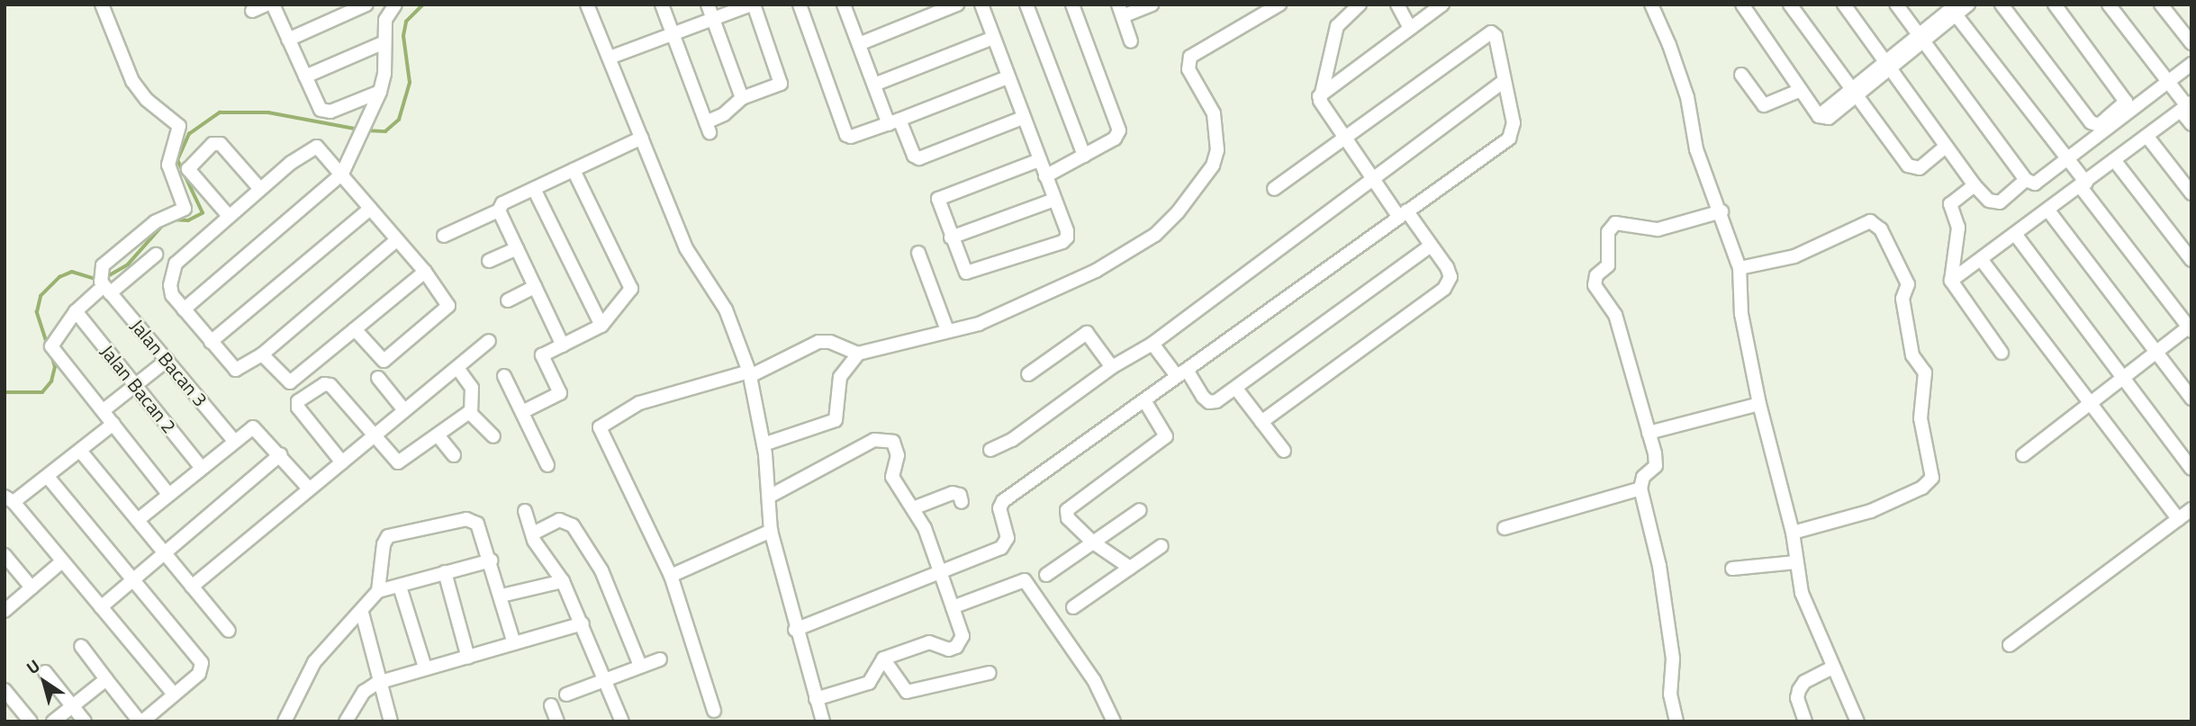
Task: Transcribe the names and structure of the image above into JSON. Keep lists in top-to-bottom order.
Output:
{
  "streets": {
    "street": ["Jalan Bacan 3", "Jalan Bacan 2"]
  },
  "north": "top left"
}
